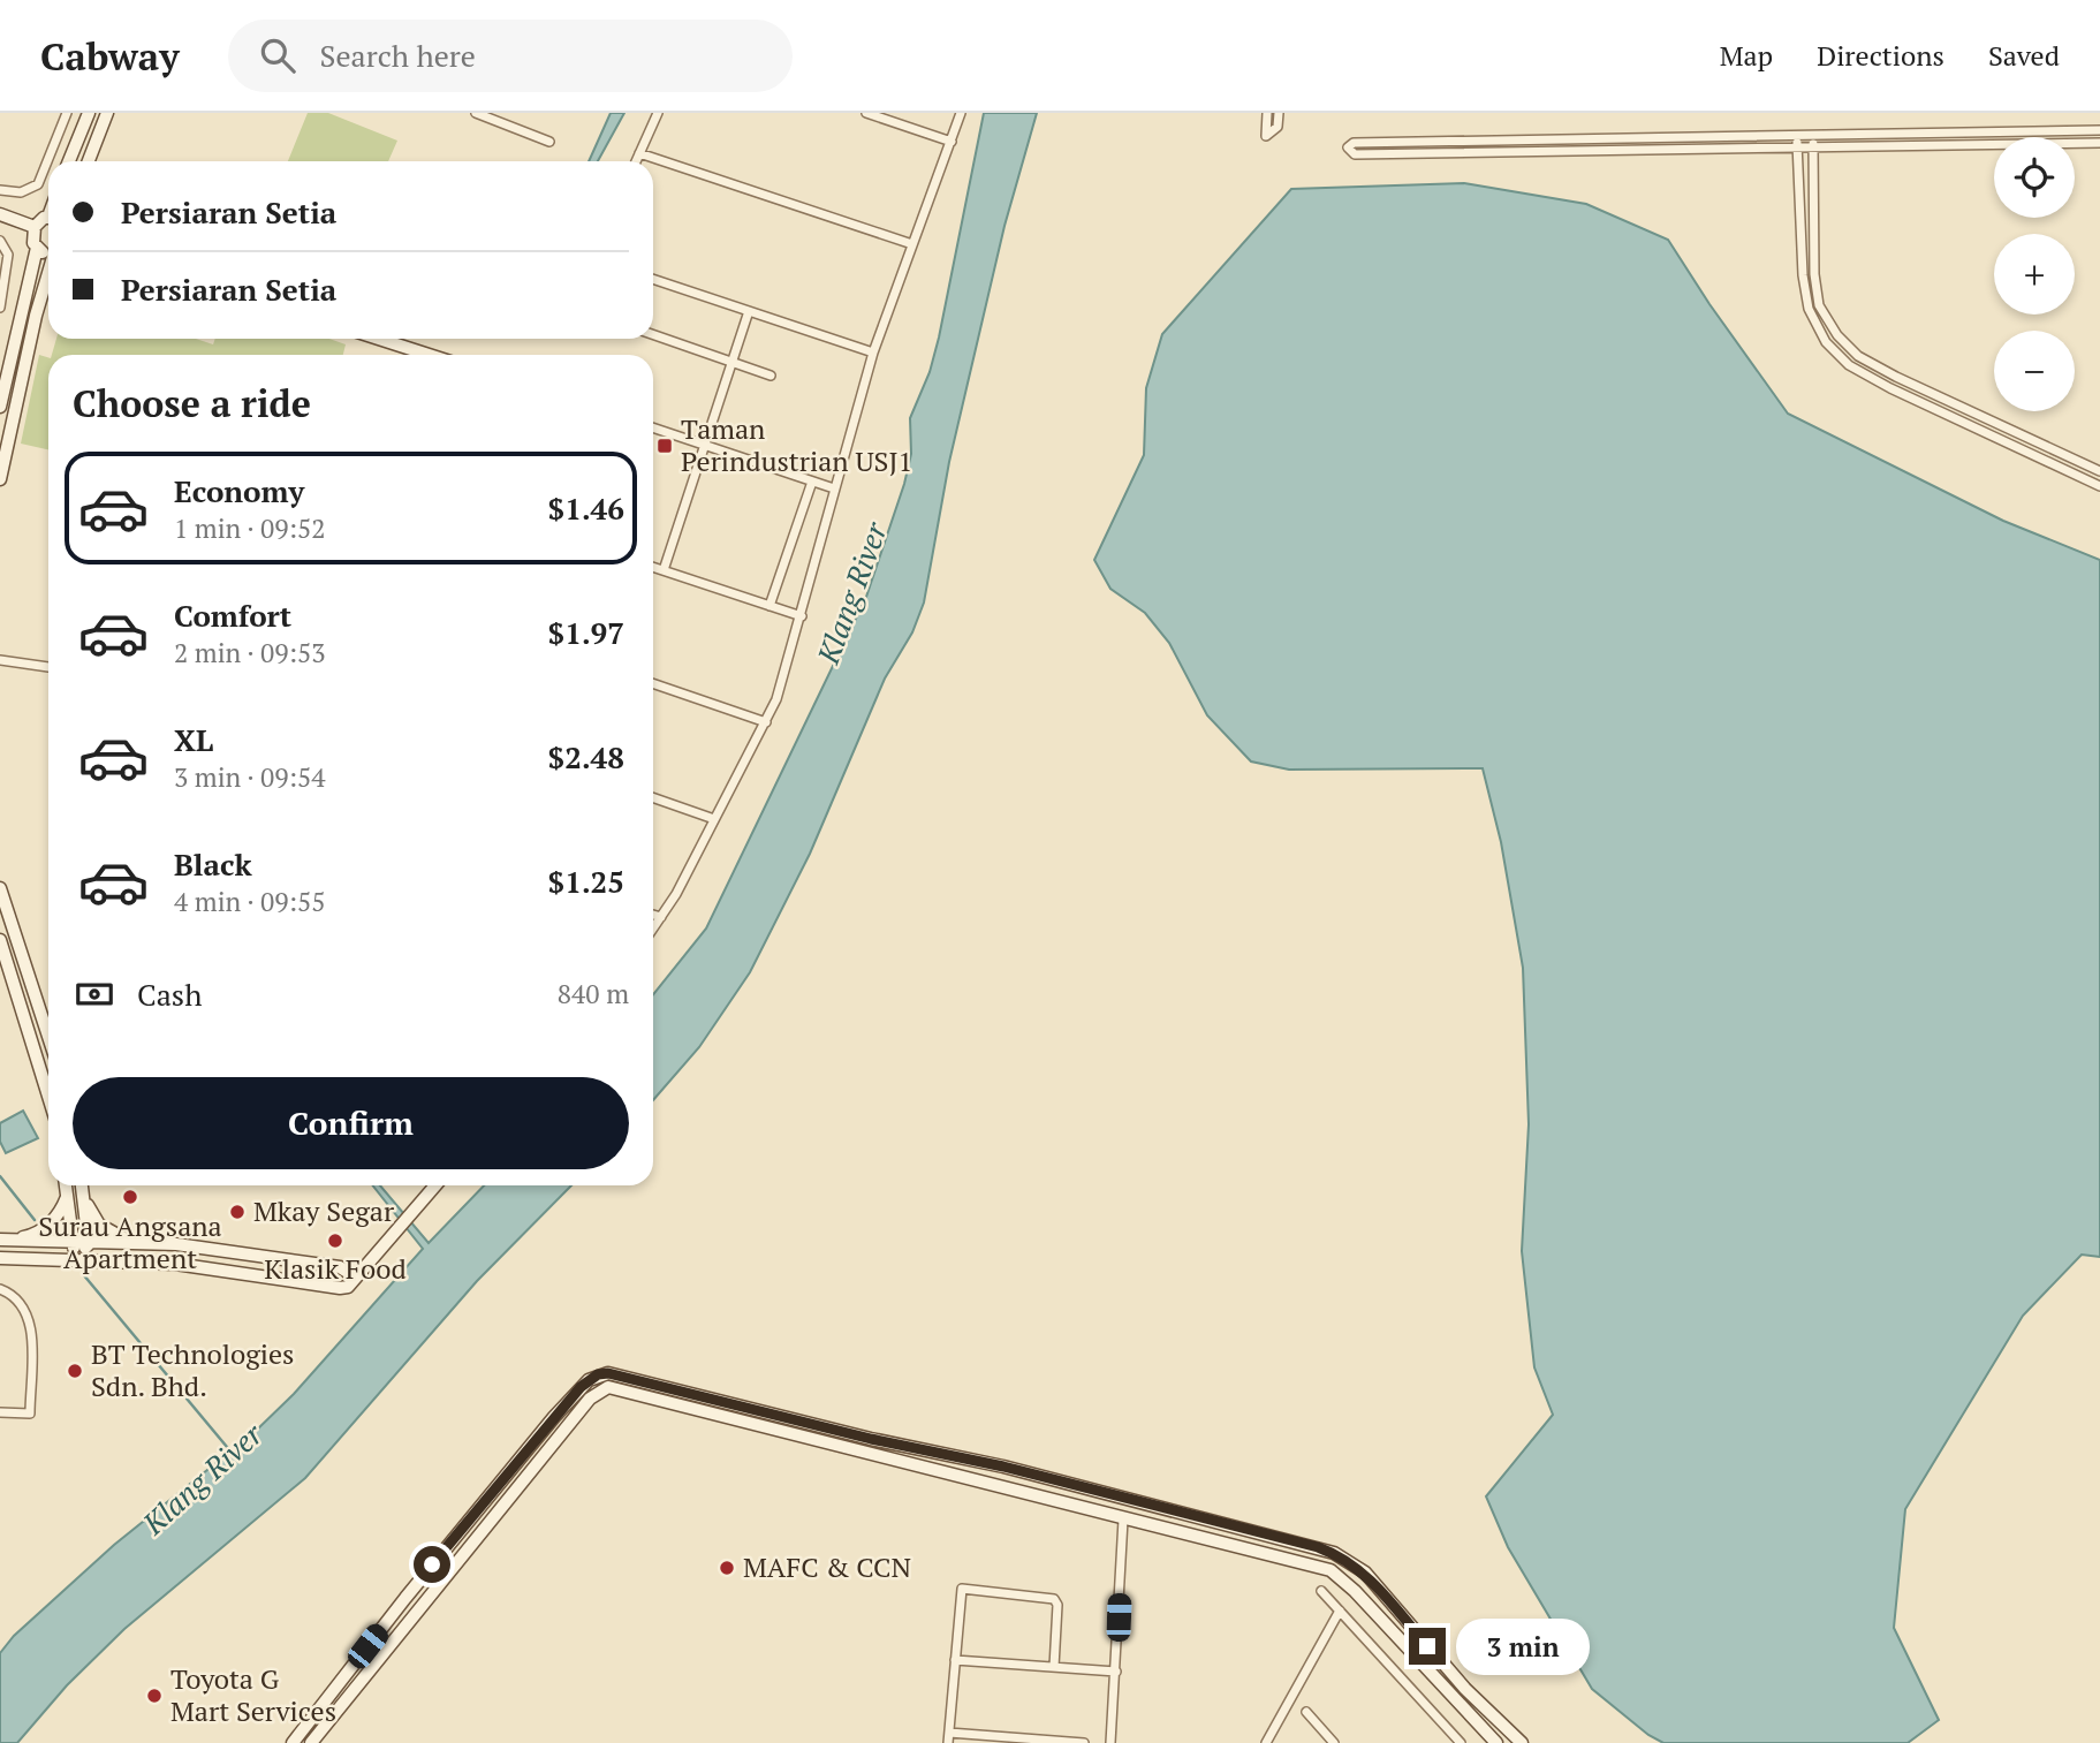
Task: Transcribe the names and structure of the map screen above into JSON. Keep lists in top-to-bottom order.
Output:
{
  "water": ["Klang River"],
  "places": {
    "transit": ["Taman Perindustrian USJ1"],
    "other": [
      "Surau Angsana Apartment",
      "Mkay Segar",
      "Klasik Food",
      "BT Technologies Sdn. Bhd.",
      "MAFC & CCN",
      "Toyota G Mart Services"
    ]
  },
  "page": {
    "header": "Cabway",
    "search": "Search here",
    "nav": ["Map", "Directions", "Saved"],
    "map_buttons": ["+", "−"],
    "banner": ["Persiaran Setia", "Persiaran Setia"],
    "heading": "Choose a ride",
    "list": [
      {
        "name": "Economy",
        "note": "1 min · 09:52",
        "value": "$1.46"
      },
      {
        "name": "Comfort",
        "note": "2 min · 09:53",
        "value": "$1.97"
      },
      {
        "name": "XL",
        "note": "3 min · 09:54",
        "value": "$2.48"
      },
      {
        "name": "Black",
        "note": "4 min · 09:55",
        "value": "$1.25"
      }
    ],
    "pay": ["Cash", "840 m"],
    "buttons": "Confirm",
    "bubble": "3 min"
  }
}
